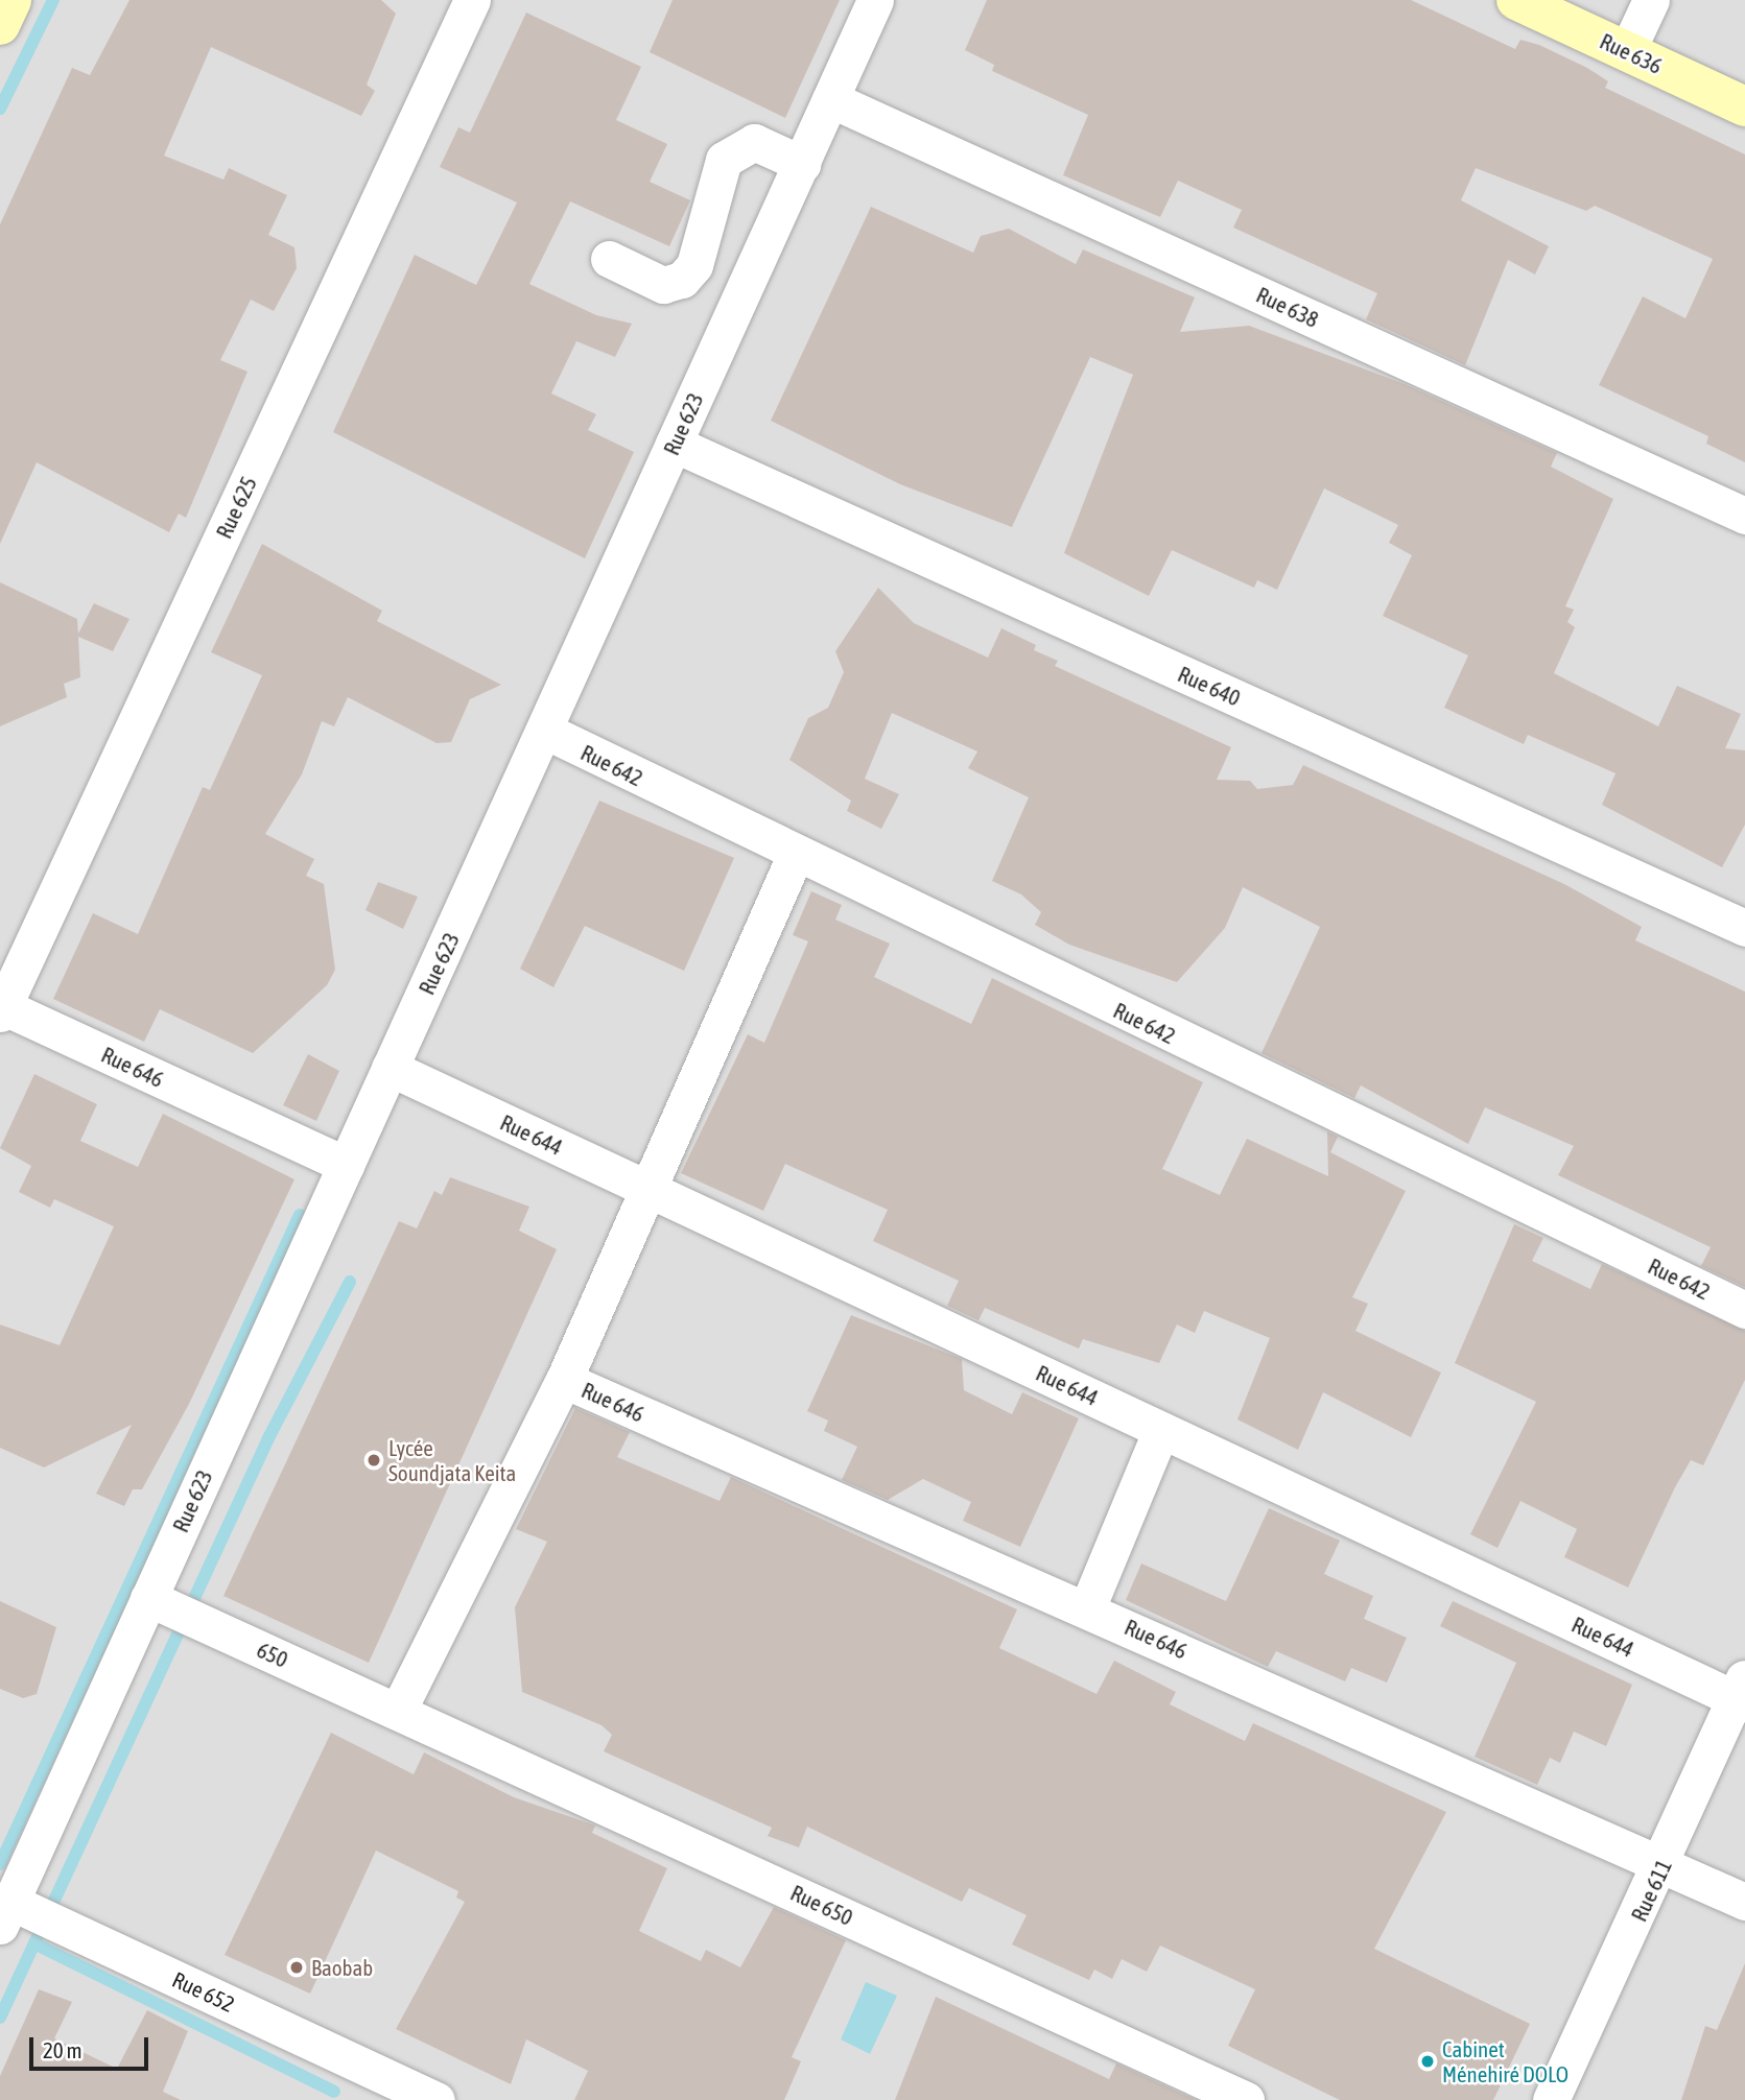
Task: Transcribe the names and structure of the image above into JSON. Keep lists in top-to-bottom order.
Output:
{
  "streets": {
    "street": [
      "Rue 636",
      "Rue 638",
      "Rue 623",
      "Rue 625",
      "Rue 640",
      "Rue 642",
      "Rue 646",
      "Rue 644",
      "650",
      "Rue 611",
      "Rue 650",
      "Rue 652"
    ]
  },
  "crossings": [
    ["Rue 638", "Rue 623"],
    ["Rue 623", "Rue 640"],
    ["Rue 623", "Rue 642"],
    ["Rue 623", "Rue 646"],
    ["Rue 623", "Rue 644"],
    ["Rue 623", "650"],
    ["Rue 623", "Rue 652"],
    ["Rue 625", "Rue 646"],
    ["Rue 646", "Rue 611"],
    ["Rue 644", "Rue 611"],
    ["650", "Rue 650"]
  ],
  "places": ["Lycée Soundjata Keita", "Baobab", "Cabinet Ménehiré DOLO"],
  "scale_bar": "20 m"
}
